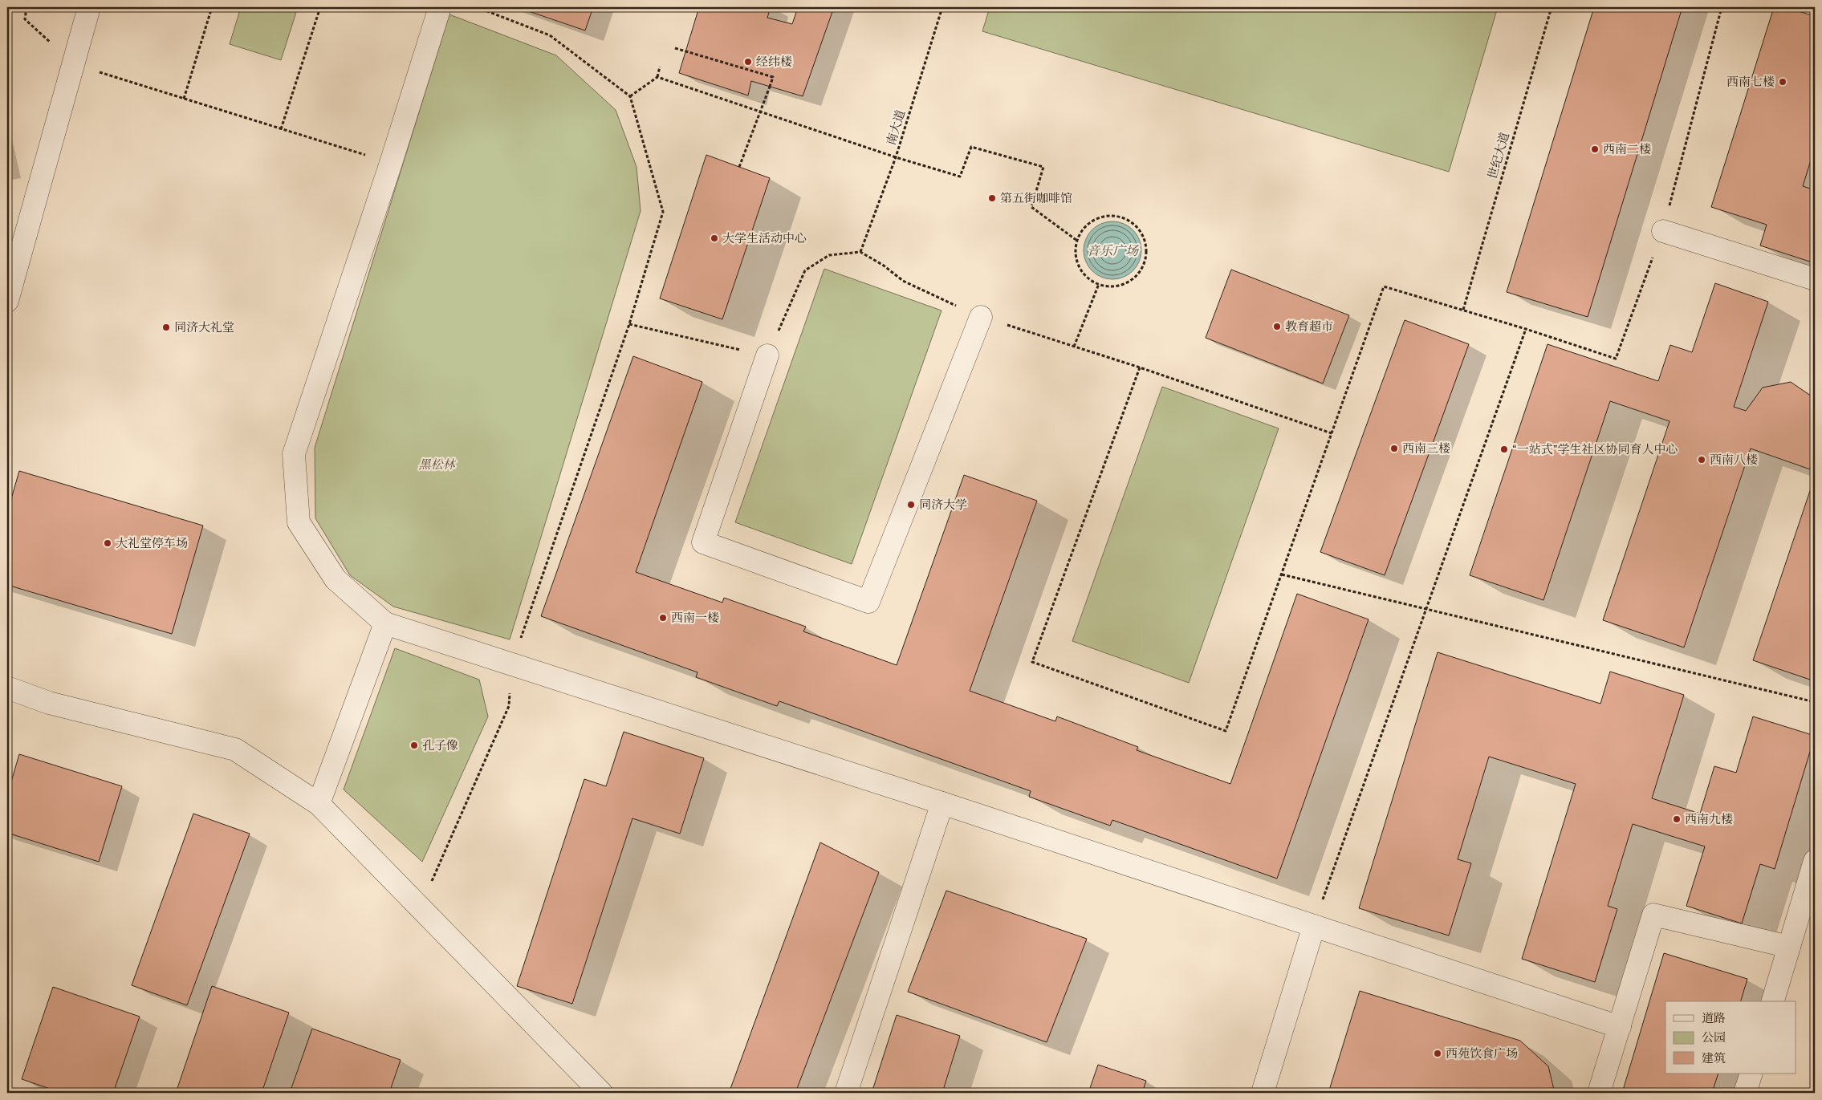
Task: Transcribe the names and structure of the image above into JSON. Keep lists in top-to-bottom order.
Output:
{
  "streets": {
    "path": ["南大道", "世纪大道"]
  },
  "water": ["音乐广场"],
  "parks": ["黑松林"],
  "places": [
    "经纬楼",
    "西南七楼",
    "西南二楼",
    "第五街咖啡馆",
    "大学生活动中心",
    "教育超市",
    "同济大礼堂",
    "西南三楼",
    "“一站式”学生社区协同育人中心",
    "西南八楼",
    "同济大学",
    "大礼堂停车场",
    "西南一楼",
    "孔子像",
    "西南九楼",
    "西苑饮食广场"
  ],
  "legend": ["道路", "公园", "建筑"]
}
